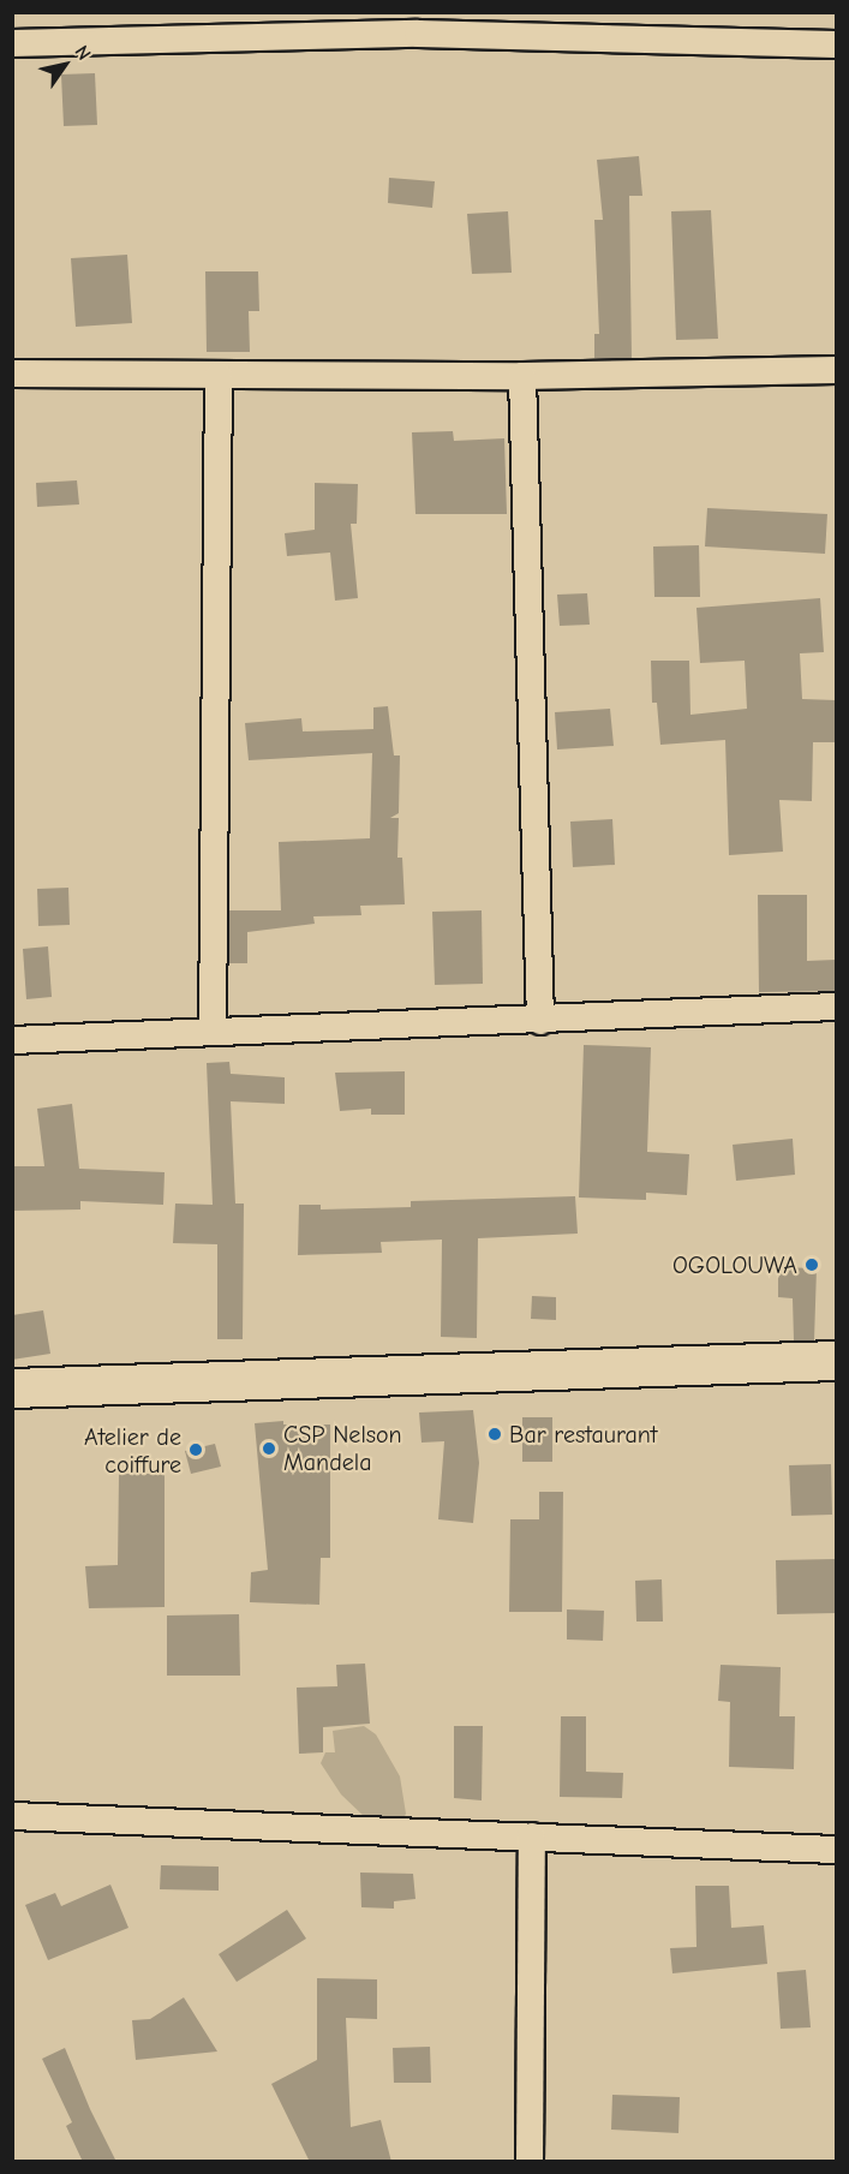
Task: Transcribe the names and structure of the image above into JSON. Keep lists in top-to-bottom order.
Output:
{
  "places": [
    "OGOLOUWA",
    "Bar restaurant",
    "CSP Nelson Mandela",
    "Atelier de coiffure"
  ],
  "north": "top right"
}
